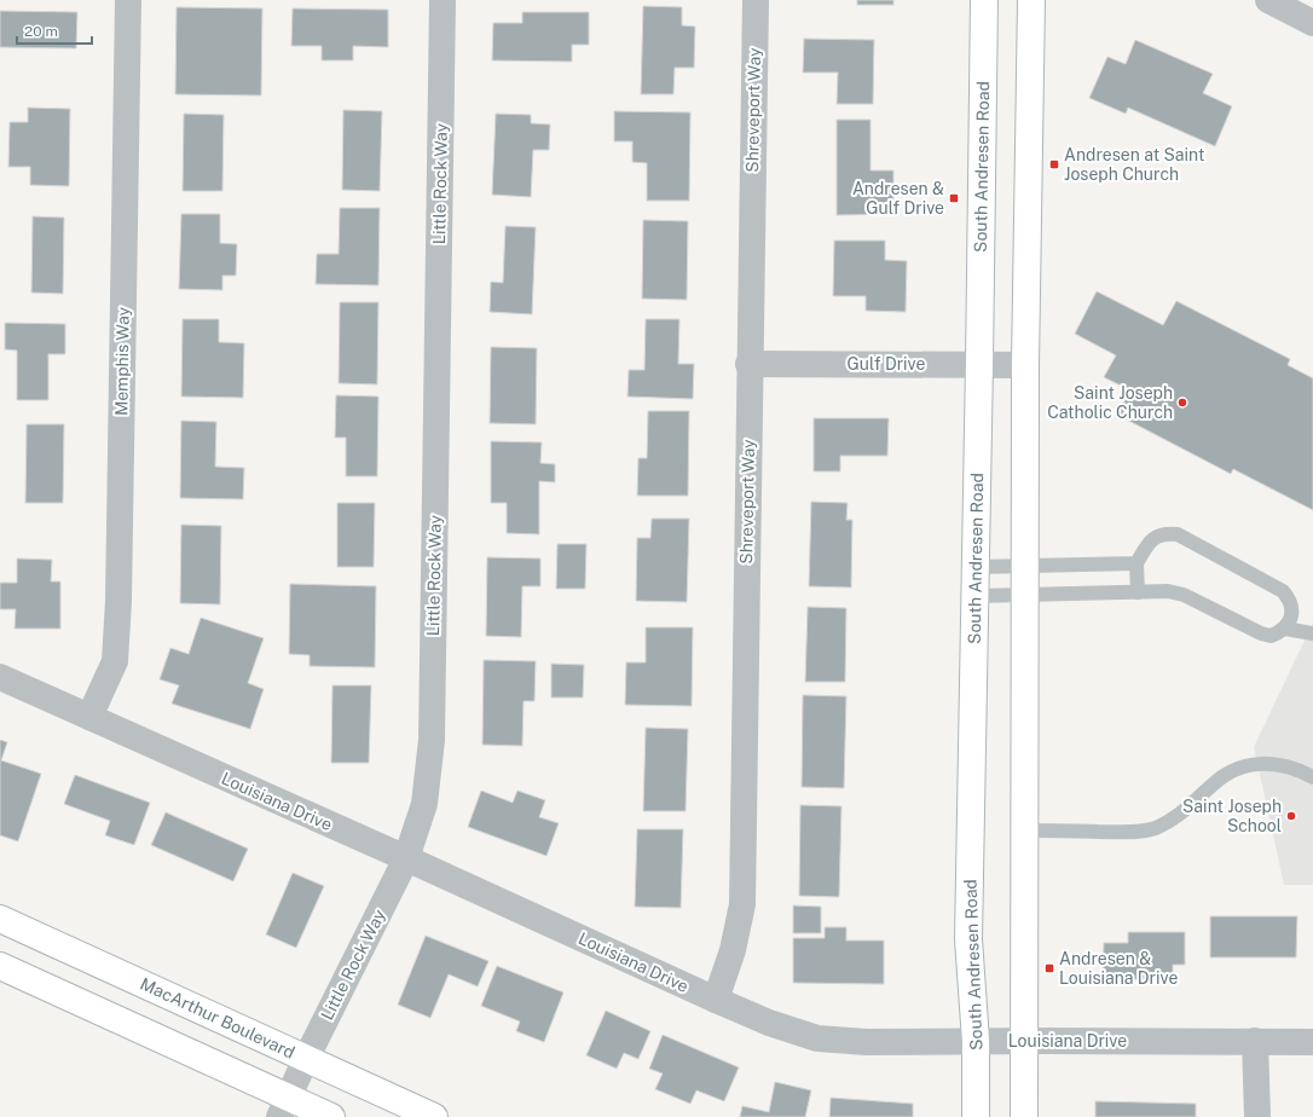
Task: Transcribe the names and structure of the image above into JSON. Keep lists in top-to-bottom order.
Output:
{
  "streets": {
    "street": [
      "Shreveport Way",
      "South Andresen Road",
      "Little Rock Way",
      "Memphis Way",
      "Gulf Drive",
      "Louisiana Drive",
      "MacArthur Boulevard"
    ]
  },
  "crossings": [
    ["Shreveport Way", "Gulf Drive"],
    ["Shreveport Way", "Louisiana Drive"],
    ["South Andresen Road", "Gulf Drive"],
    ["South Andresen Road", "Louisiana Drive"],
    ["Little Rock Way", "Louisiana Drive"],
    ["Little Rock Way", "MacArthur Boulevard"],
    ["Memphis Way", "Louisiana Drive"]
  ],
  "places": {
    "transit": ["Andresen at Saint Joseph Church", "Andresen & Gulf Drive", "Andresen & Louisiana Drive"],
    "other": ["Saint Joseph Catholic Church", "Saint Joseph School"]
  },
  "scale_bar": "20 m"
}
